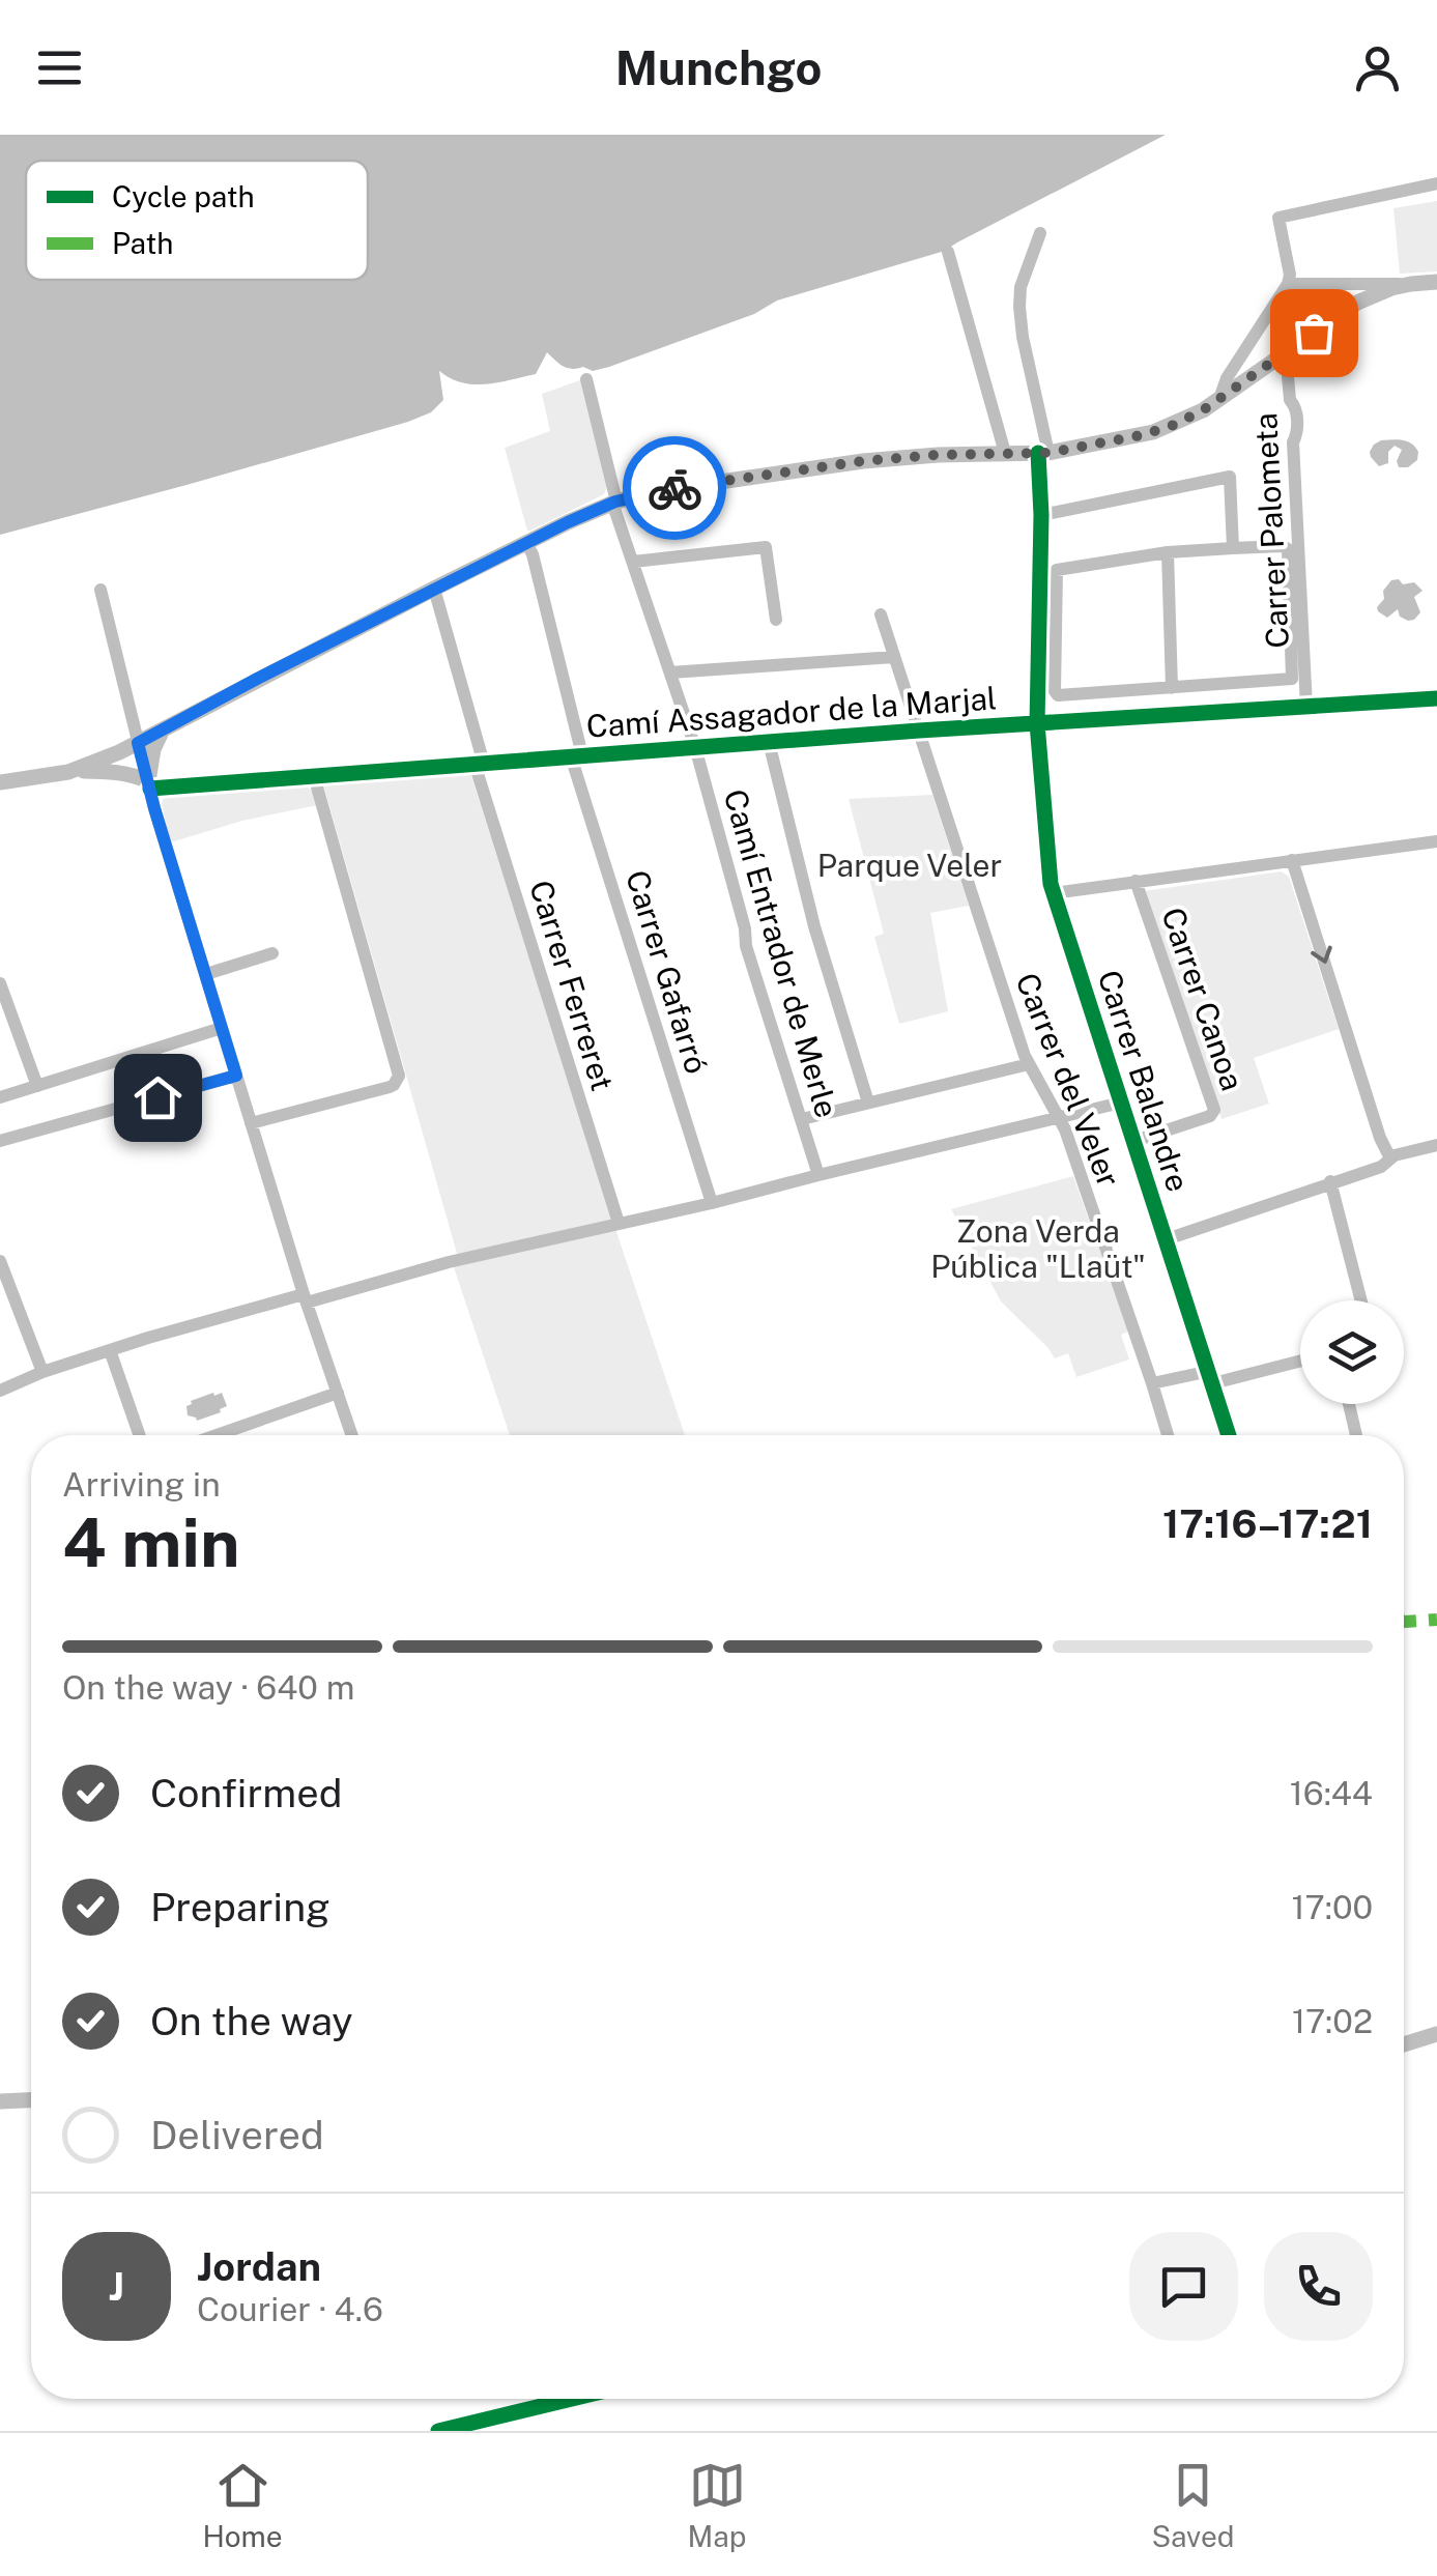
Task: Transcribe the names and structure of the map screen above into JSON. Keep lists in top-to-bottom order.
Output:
{
  "streets": {
    "street": [
      "Carrer Palometa",
      "Camí Assagador de la Marjal",
      "Camí Entrador de Merle",
      "Carrer Gafarró",
      "Carrer Ferreret",
      "Carrer Canoa",
      "Carrer del Veler",
      "Carrer Balandre"
    ]
  },
  "crossings": [
    ["Carrer Palometa", "Camí Assagador de la Marjal"],
    ["Camí Assagador de la Marjal", "Camí Entrador de Merle"],
    ["Camí Assagador de la Marjal", "Carrer Gafarró"],
    ["Camí Assagador de la Marjal", "Carrer Ferreret"],
    ["Camí Assagador de la Marjal", "Carrer del Veler"],
    ["Camí Assagador de la Marjal", "Carrer Balandre"],
    ["Carrer Canoa", "Carrer Balandre"]
  ],
  "parks": ["Parque Veler", "Zona Verda Pública \"Llaüt\""],
  "legend": ["Cycle path", "Path"],
  "page": {
    "header": "Munchgo",
    "heading": ["4 min", "Arriving in", "17:16–17:21"],
    "panel": ["Jordan", "Courier · 4.6"],
    "bar": "On the way · 640 m",
    "list": [
      ["Confirmed", "16:44"],
      ["Preparing", "17:00"],
      ["On the way", "17:02"],
      "Delivered"
    ],
    "round": "J",
    "tabs": ["Home", "Map", "Saved"]
  }
}
